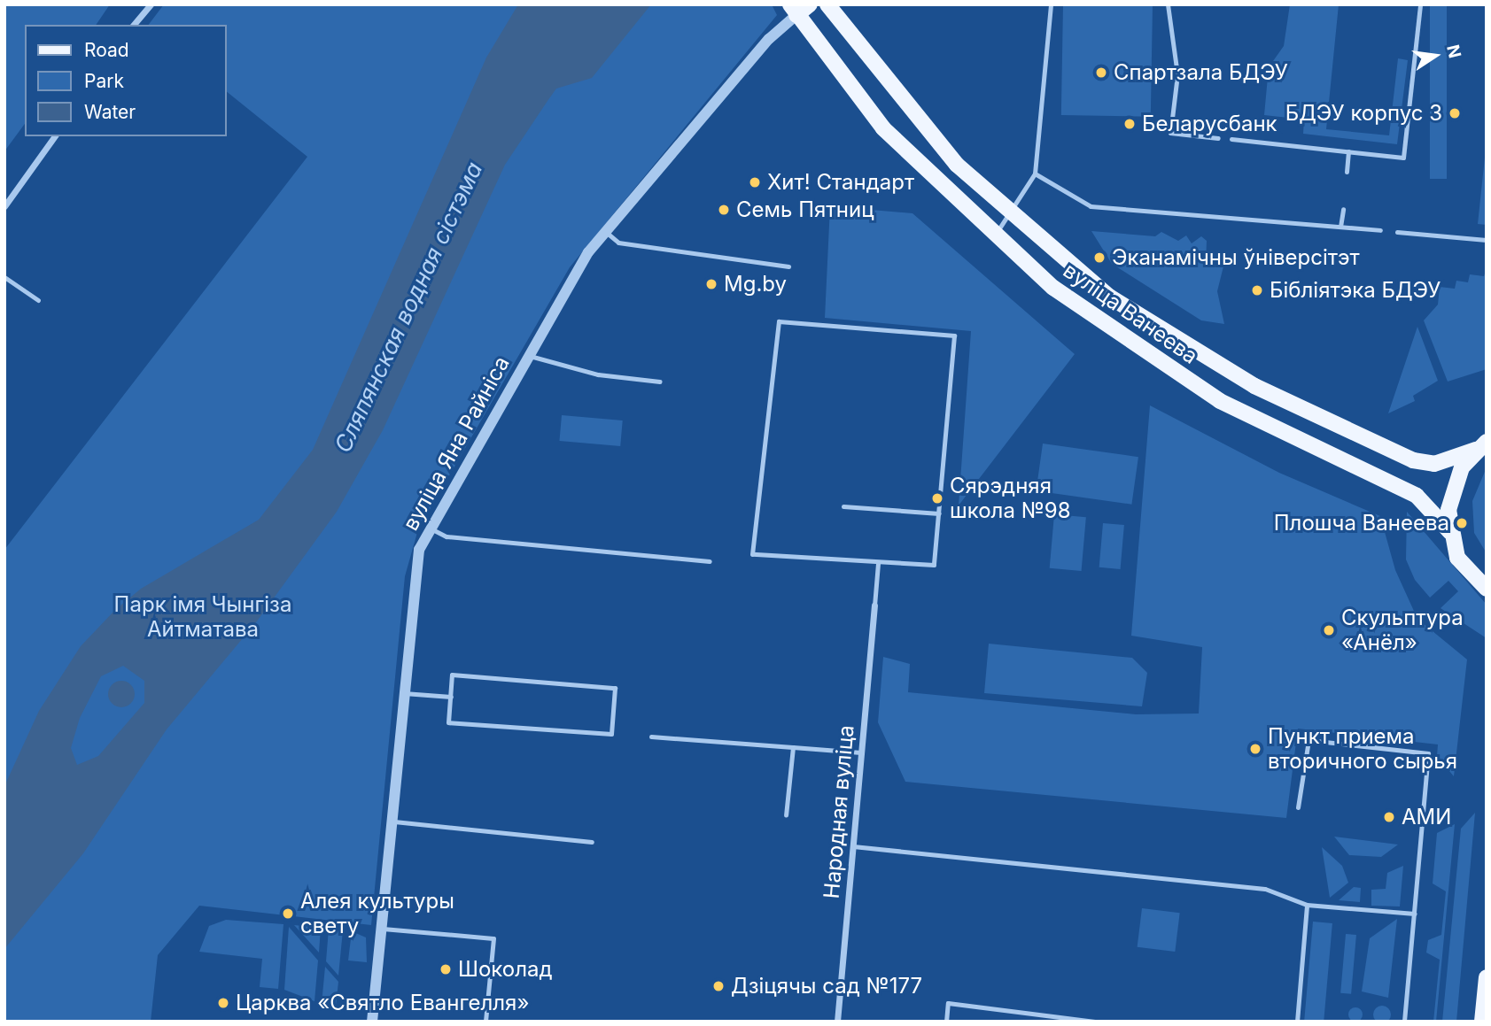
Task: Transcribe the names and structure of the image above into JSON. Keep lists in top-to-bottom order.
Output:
{
  "streets": {
    "main road": ["вуліца Ванеева"],
    "street": ["вуліца Яна Райніса", "Народная вуліца"]
  },
  "crossings": [
    ["вуліца Ванеева", "вуліца Яна Райніса"]
  ],
  "water": ["Сляпянская водная сістэма"],
  "parks": ["Парк імя Чынгіза Айтматава"],
  "places": [
    "Спартзала БДЭУ",
    "БДЭУ корпус 3",
    "Беларусбанк",
    "Хит! Стандарт",
    "Семь Пятниц",
    "Эканамічны ўніверсітэт",
    "Mg.by",
    "Бібліятэка БДЭУ",
    "Сярэдняя школа №98",
    "Плошча Ванеева",
    "Скульптура «Анёл»",
    "Пункт приема вторичного сырья",
    "АМИ",
    "Алея культуры свету",
    "Шоколад",
    "Дзіцячы сад №177",
    "Царква «Святло Евангелля»"
  ],
  "legend": ["Road", "Park", "Water"],
  "north": "right"
}
